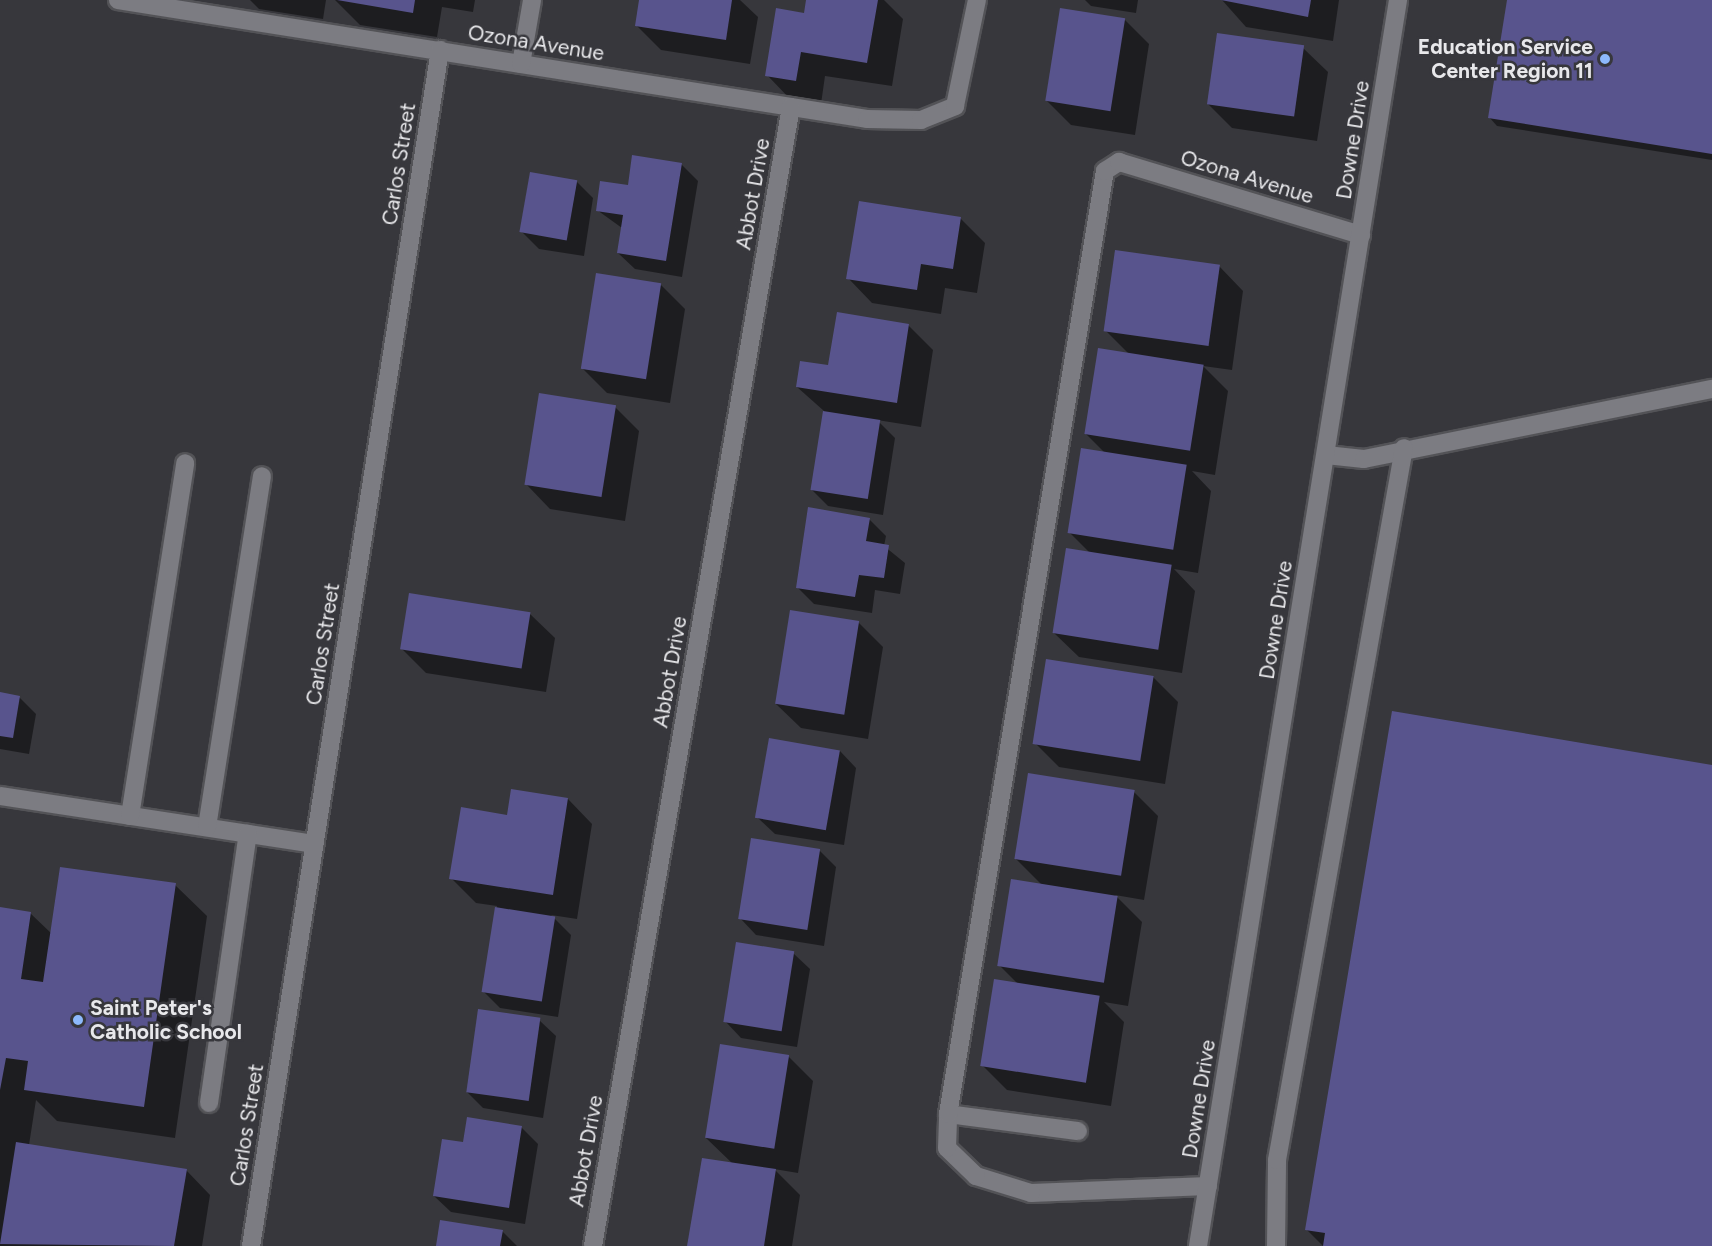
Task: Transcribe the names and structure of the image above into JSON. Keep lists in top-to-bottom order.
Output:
{
  "streets": {
    "street": [
      "Ozona Avenue",
      "Downe Drive",
      "Carlos Street",
      "Abbot Drive"
    ]
  },
  "crossings": [
    ["Ozona Avenue", "Downe Drive"],
    ["Ozona Avenue", "Carlos Street"],
    ["Ozona Avenue", "Abbot Drive"]
  ],
  "places": ["Education Service Center Region 11", "Saint Peter's Catholic School"]
}
